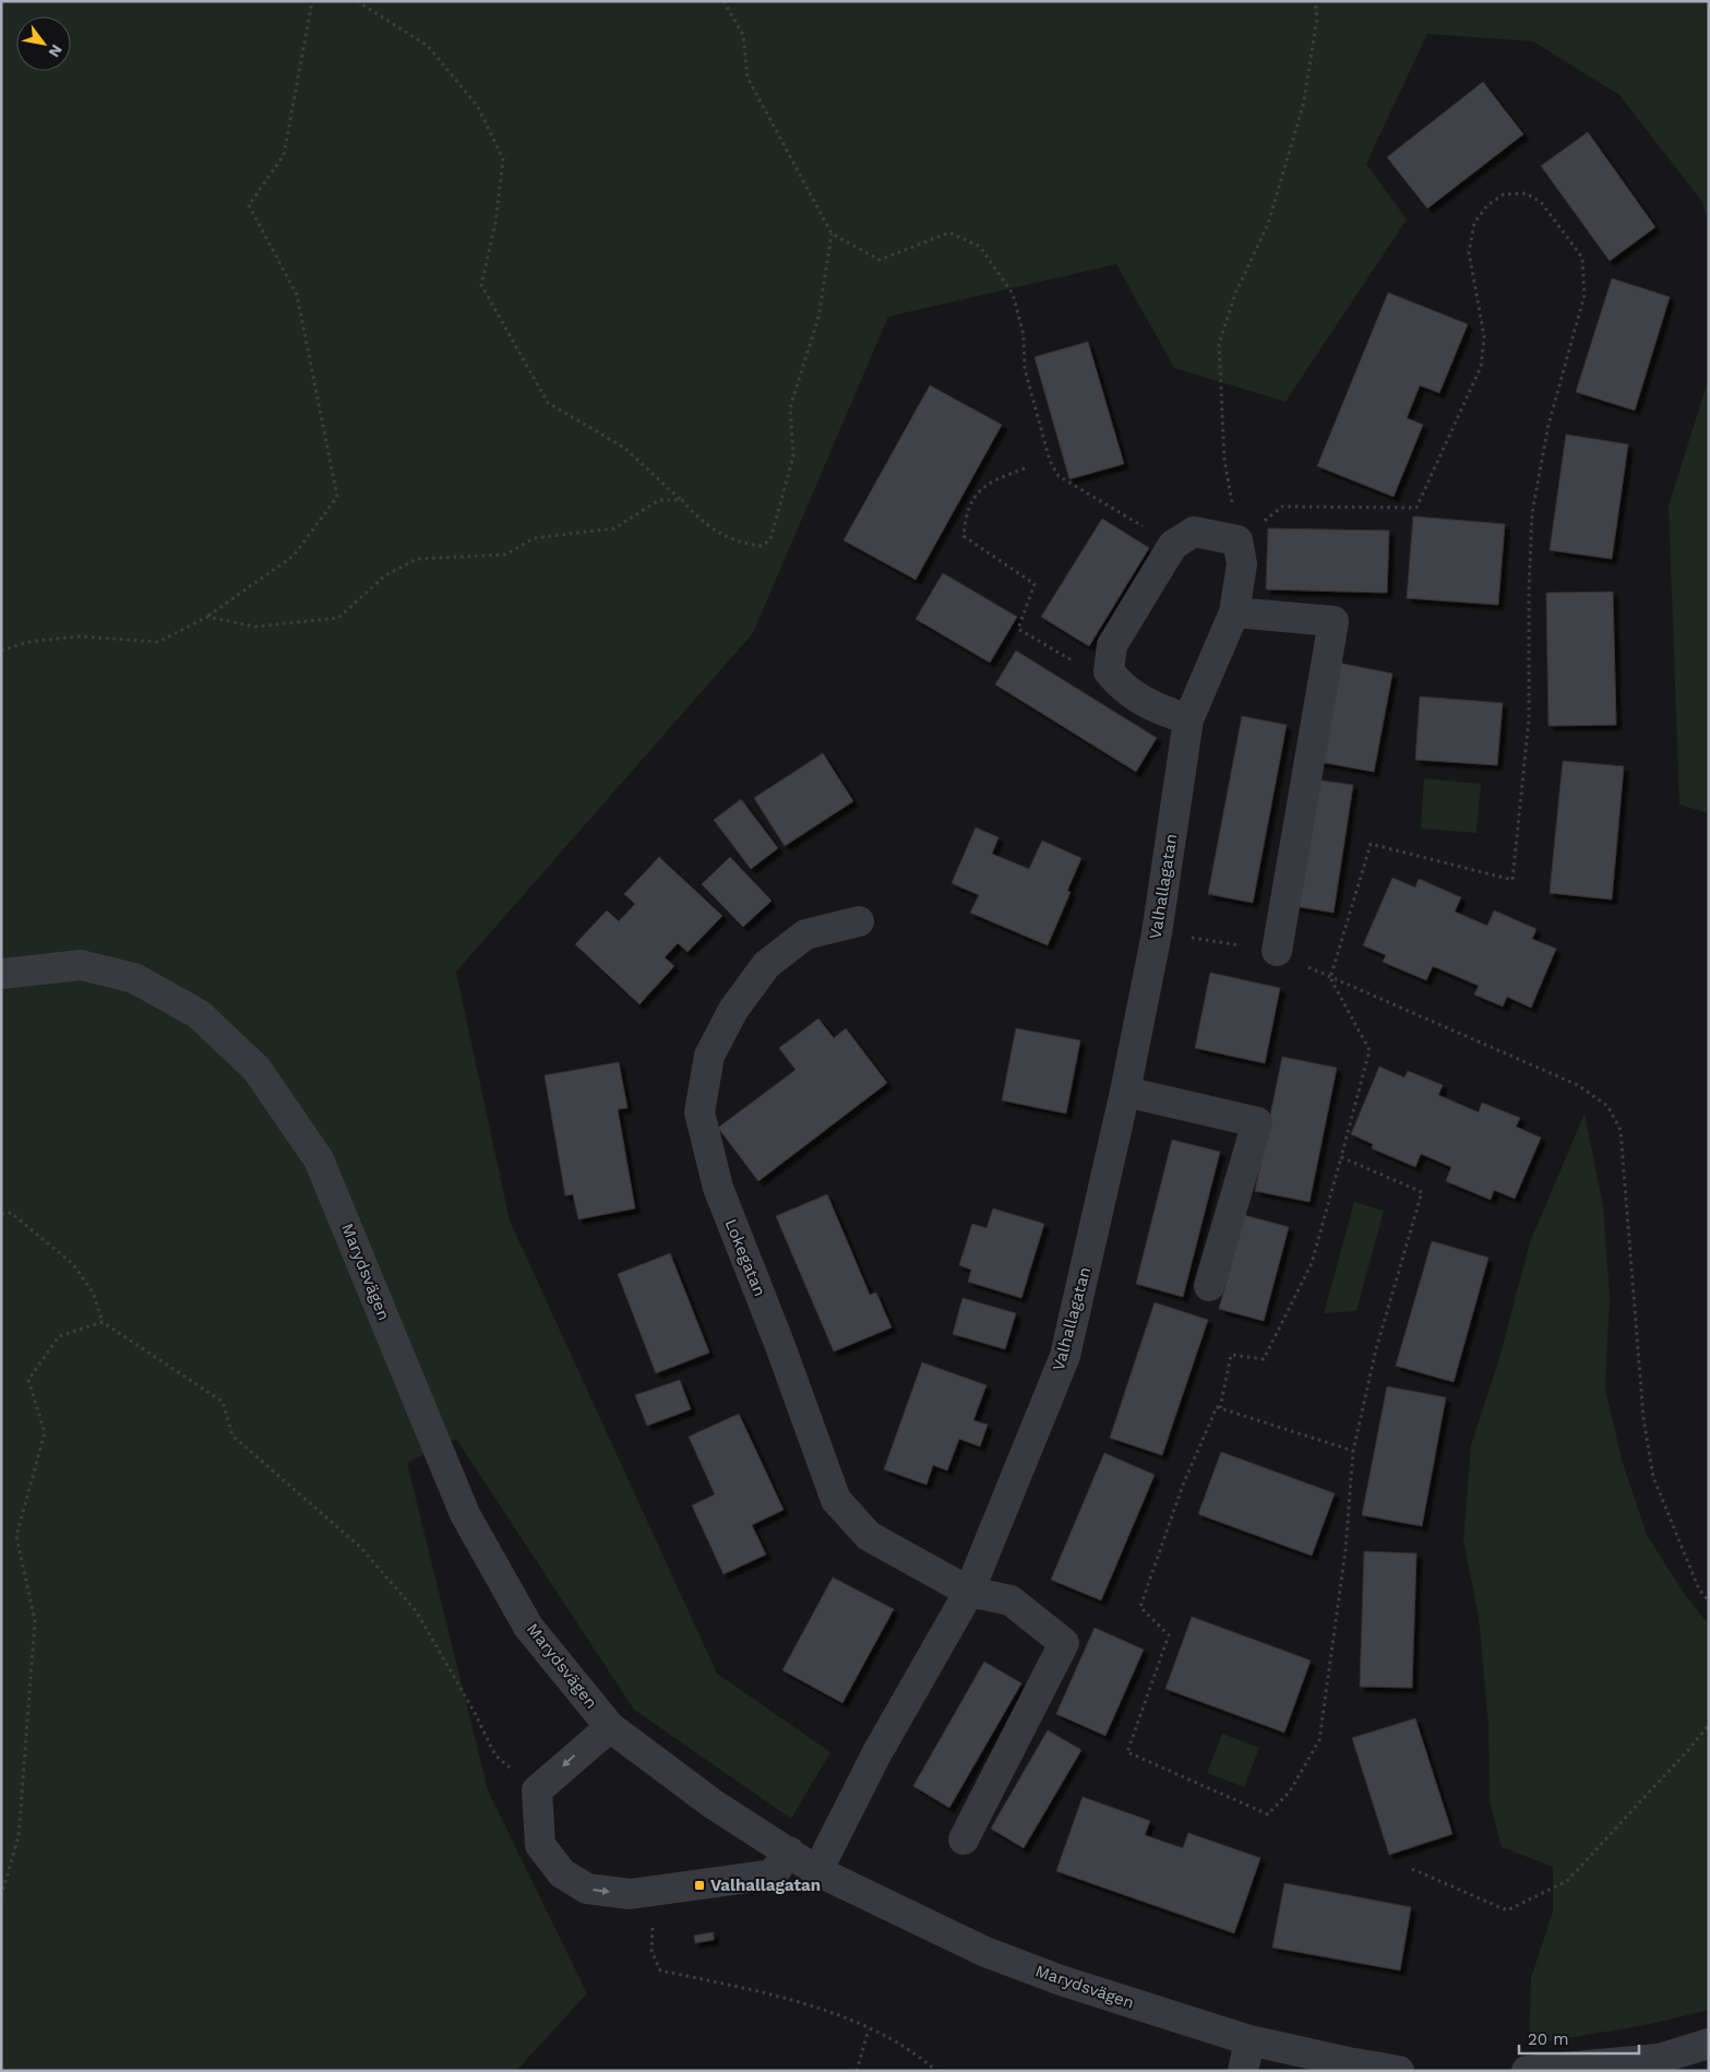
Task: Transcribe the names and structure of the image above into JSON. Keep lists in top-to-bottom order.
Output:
{
  "streets": {
    "street": ["Valhallagatan", "Lokegatan", "Marydsvägen"]
  },
  "crossings": [
    ["Valhallagatan", "Lokegatan"],
    ["Valhallagatan", "Marydsvägen"]
  ],
  "places": {
    "transit": ["Valhallagatan"]
  },
  "scale_bar": "20 m",
  "north": "bottom right"
}
